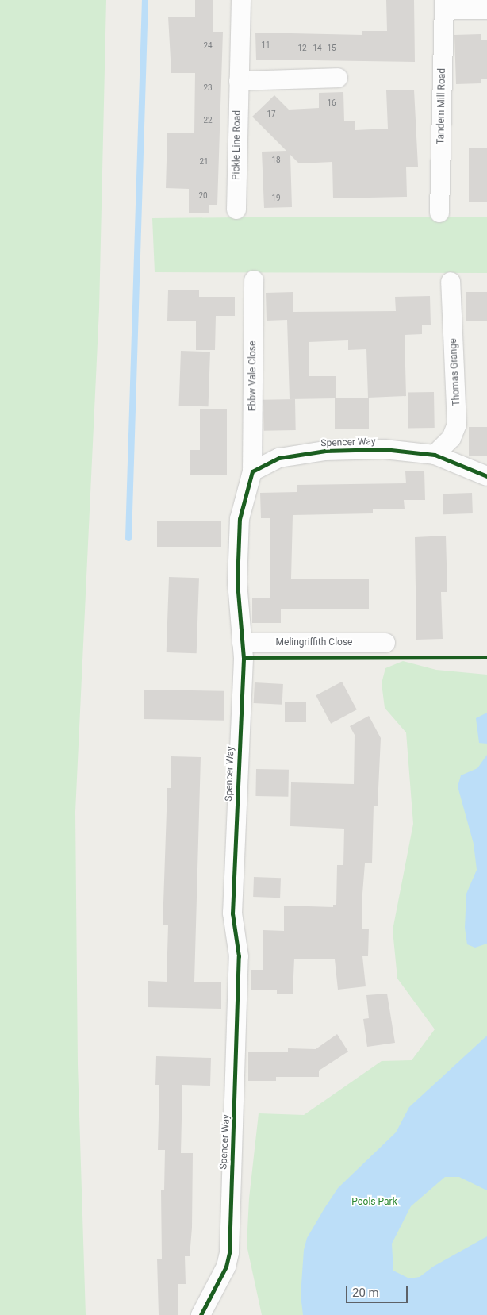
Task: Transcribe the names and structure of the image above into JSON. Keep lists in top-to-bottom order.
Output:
{
  "streets": {
    "street": [
      "Tandem Mill Road",
      "Pickle Line Road",
      "Thomas Grange",
      "Ebbw Vale Close",
      "Spencer Way",
      "Melingriffith Close"
    ]
  },
  "crossings": [
    ["Thomas Grange", "Spencer Way"],
    ["Ebbw Vale Close", "Spencer Way"],
    ["Spencer Way", "Melingriffith Close"]
  ],
  "parks": ["Pools Park"],
  "house_numbers": [
    "11",
    "24",
    "12",
    "14",
    "15",
    "23",
    "16",
    "17",
    "22",
    "18",
    "21",
    "20",
    "19"
  ],
  "scale_bar": "20 m"
}
